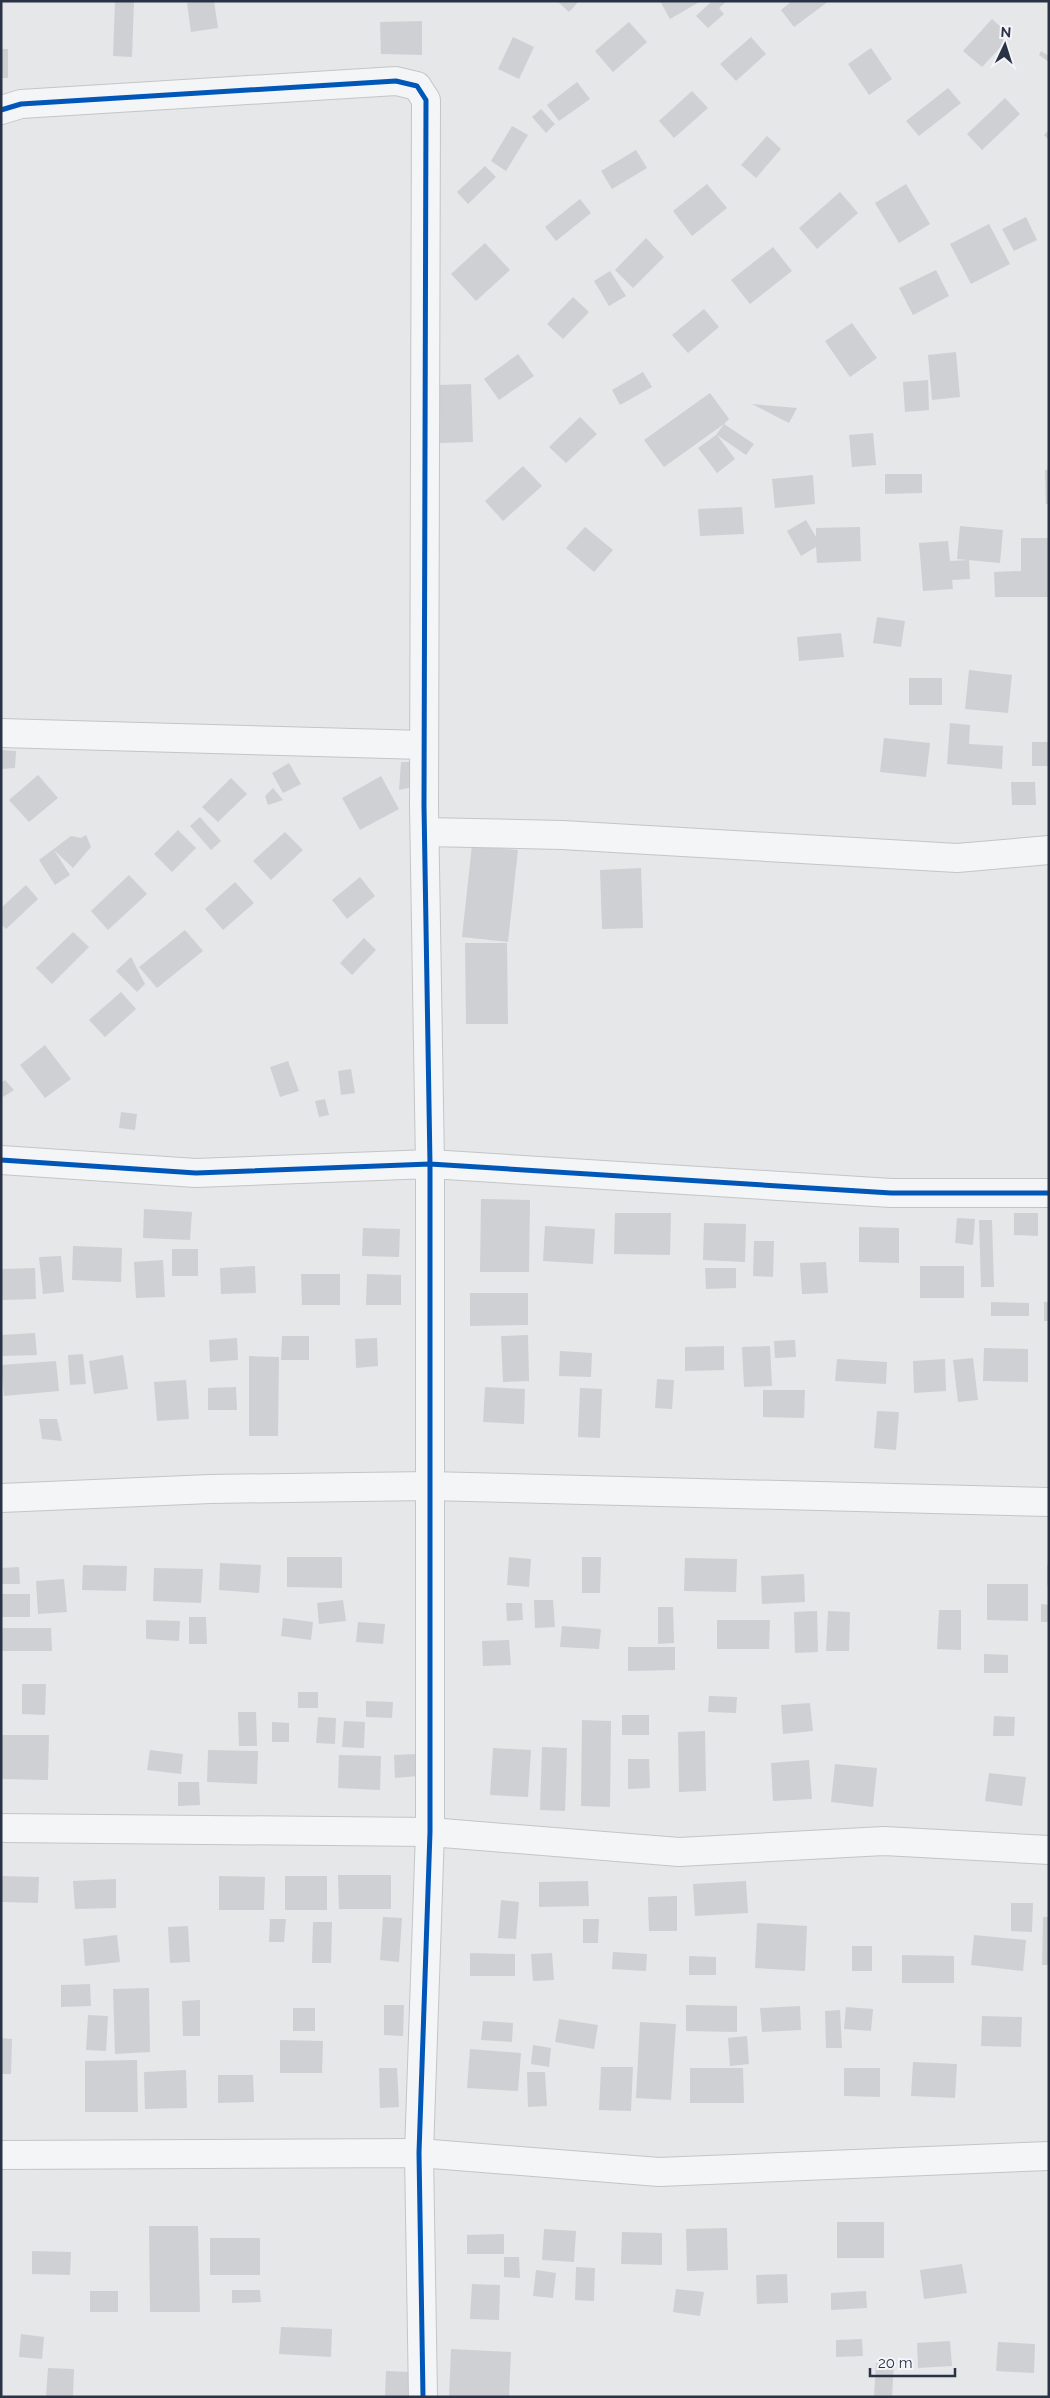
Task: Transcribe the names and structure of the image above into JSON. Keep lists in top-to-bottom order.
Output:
{
  "scale_bar": "20 m",
  "north": "top"
}
